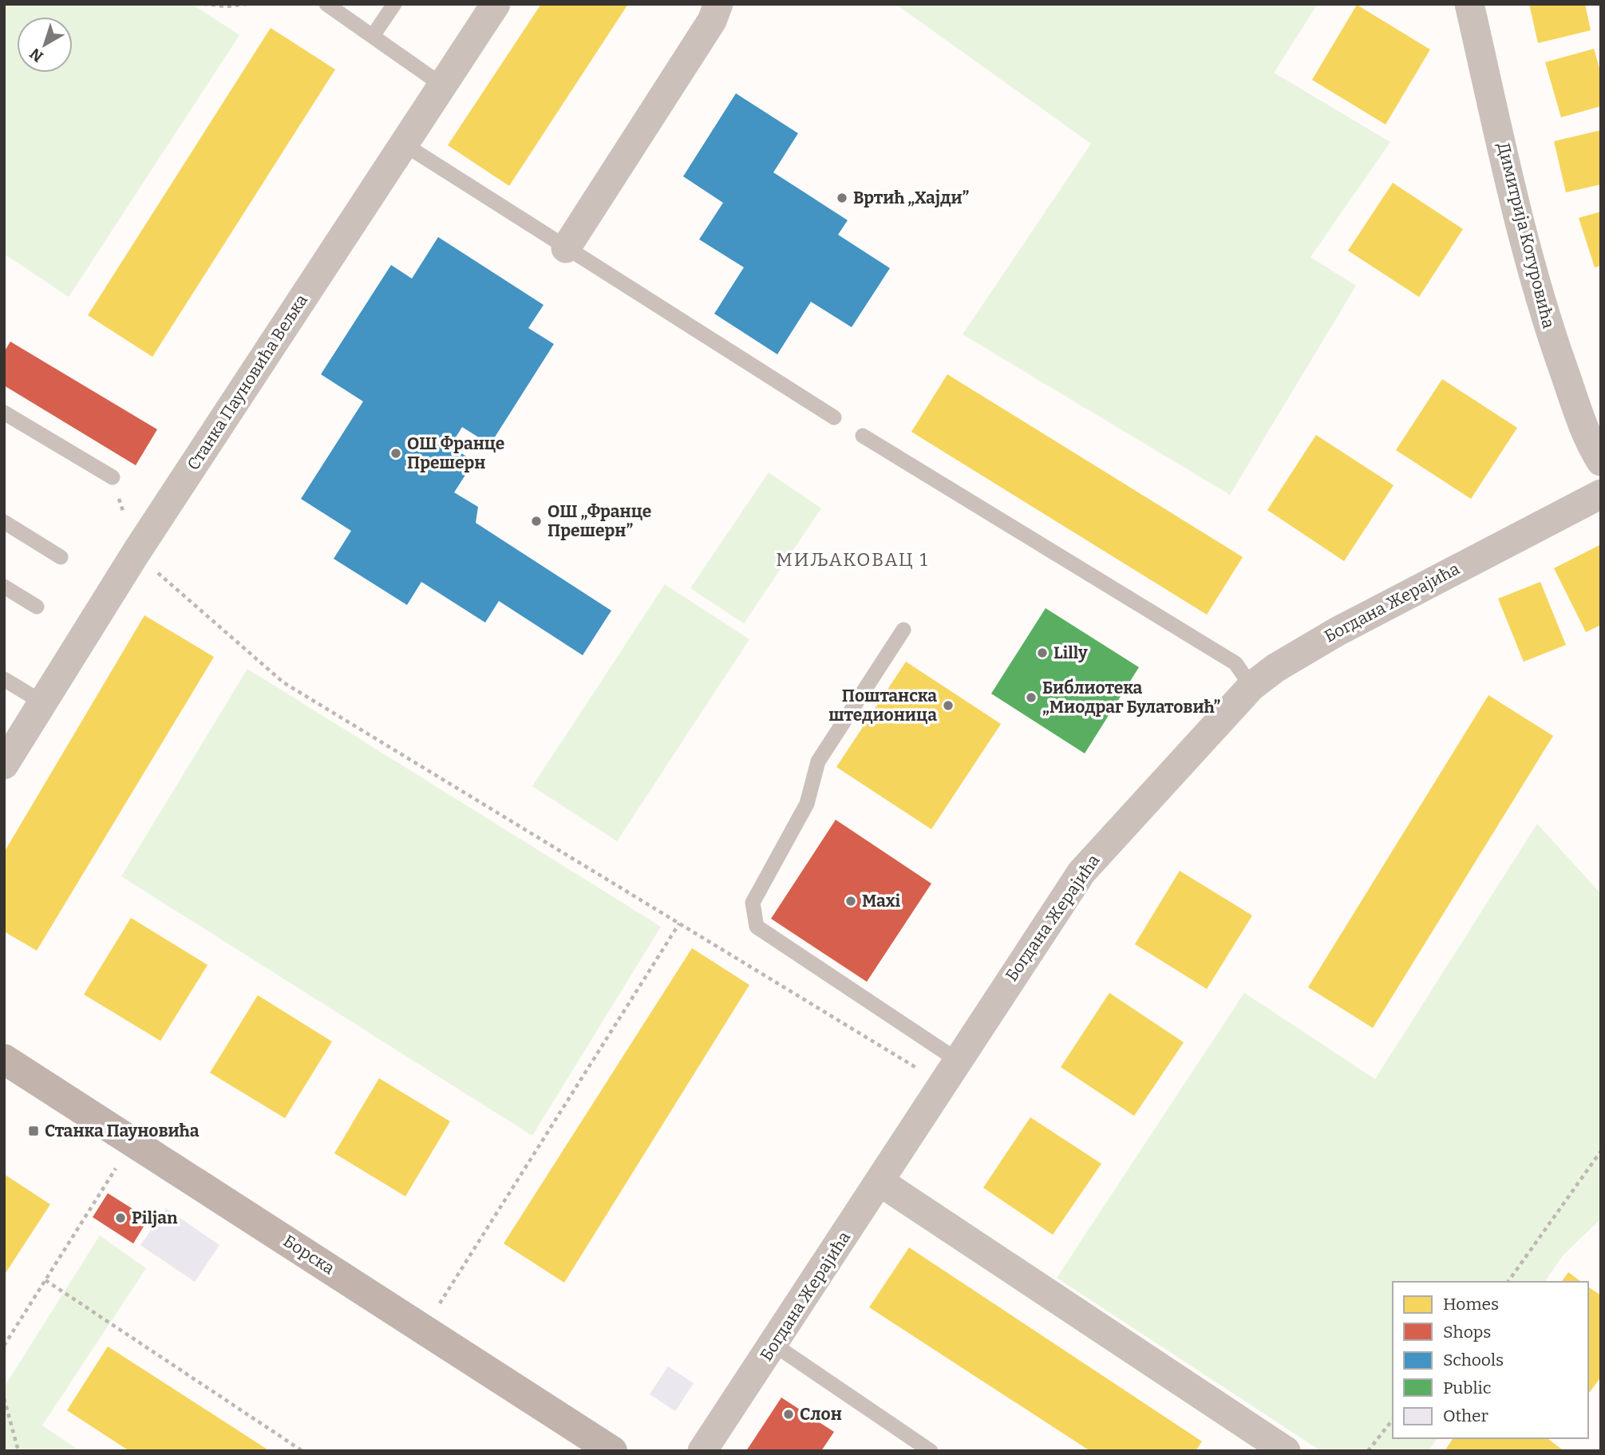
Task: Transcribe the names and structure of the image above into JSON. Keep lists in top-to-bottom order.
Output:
{
  "streets": {
    "main road": ["Борска"],
    "street": ["Димитрија Котуровића", "Станка Пауновића Вељка", "Богдана Жерајића"]
  },
  "districts": ["МИЉАКОВАЦ 1"],
  "places": {
    "other": [
      "Вртић „Хајди”",
      "ОШ Франце Прешерн",
      "ОШ „Франце Прешерн”",
      "Lilly",
      "Библиотека „Миодраг Булатовић”",
      "Поштанска штедионица",
      "Maxi",
      "Piljan",
      "Слон"
    ],
    "transit": ["Станка Пауновића"]
  },
  "legend": [
    "Homes",
    "Shops",
    "Schools",
    "Public",
    "Other"
  ],
  "north": "bottom left"
}
